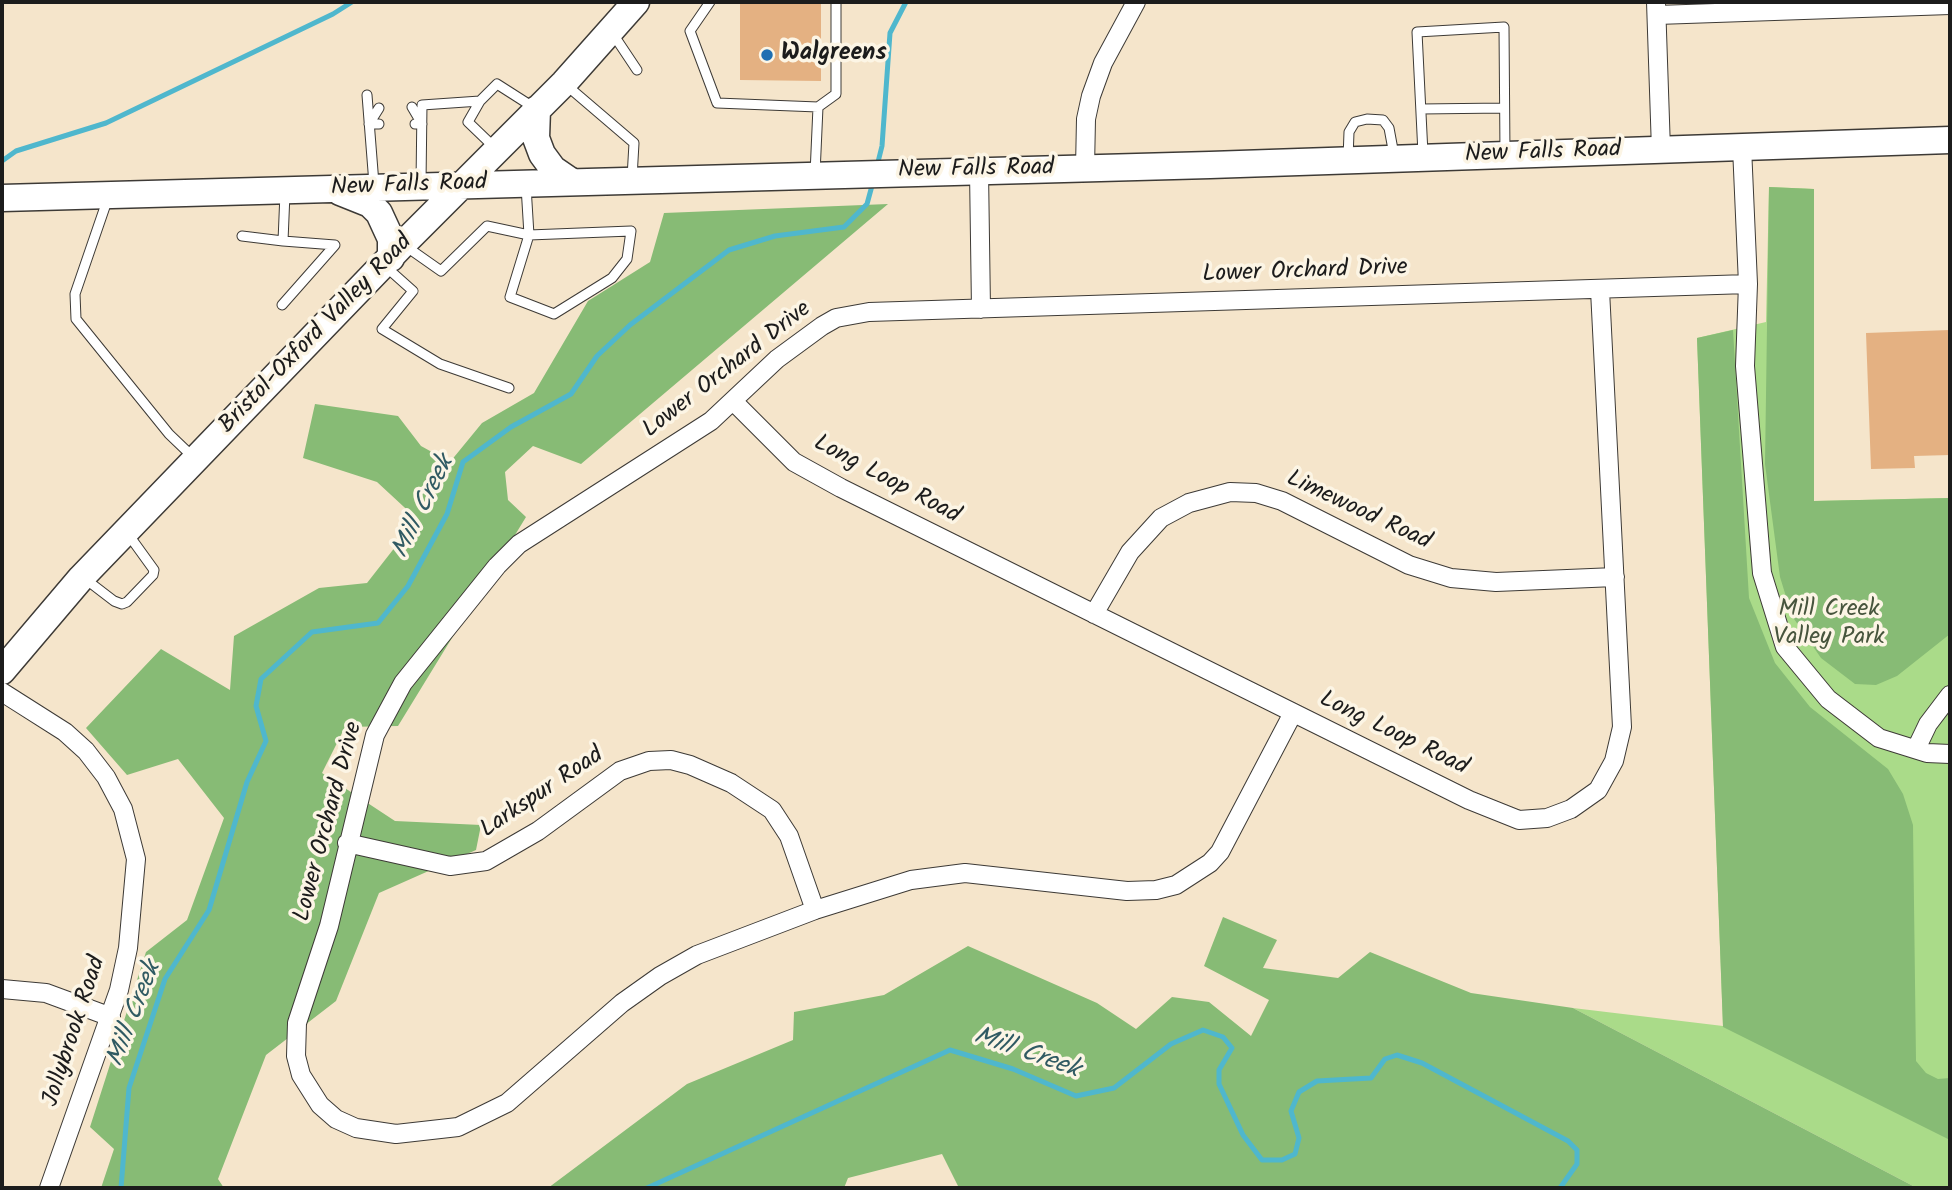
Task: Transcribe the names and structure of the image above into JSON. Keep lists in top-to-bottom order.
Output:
{
  "streets": {
    "main road": ["New Falls Road", "Bristol-Oxford Valley Road"],
    "street": [
      "Lower Orchard Drive",
      "Long Loop Road",
      "Limewood Road",
      "Larkspur Road",
      "Jollybrook Road"
    ]
  },
  "crossings": [
    ["New Falls Road", "Bristol-Oxford Valley Road"],
    ["Lower Orchard Drive", "Long Loop Road"],
    ["Lower Orchard Drive", "Larkspur Road"],
    ["Long Loop Road", "Limewood Road"]
  ],
  "water": ["Mill Creek"],
  "parks": ["Mill Creek Valley Park"],
  "places": ["Walgreens"]
}
